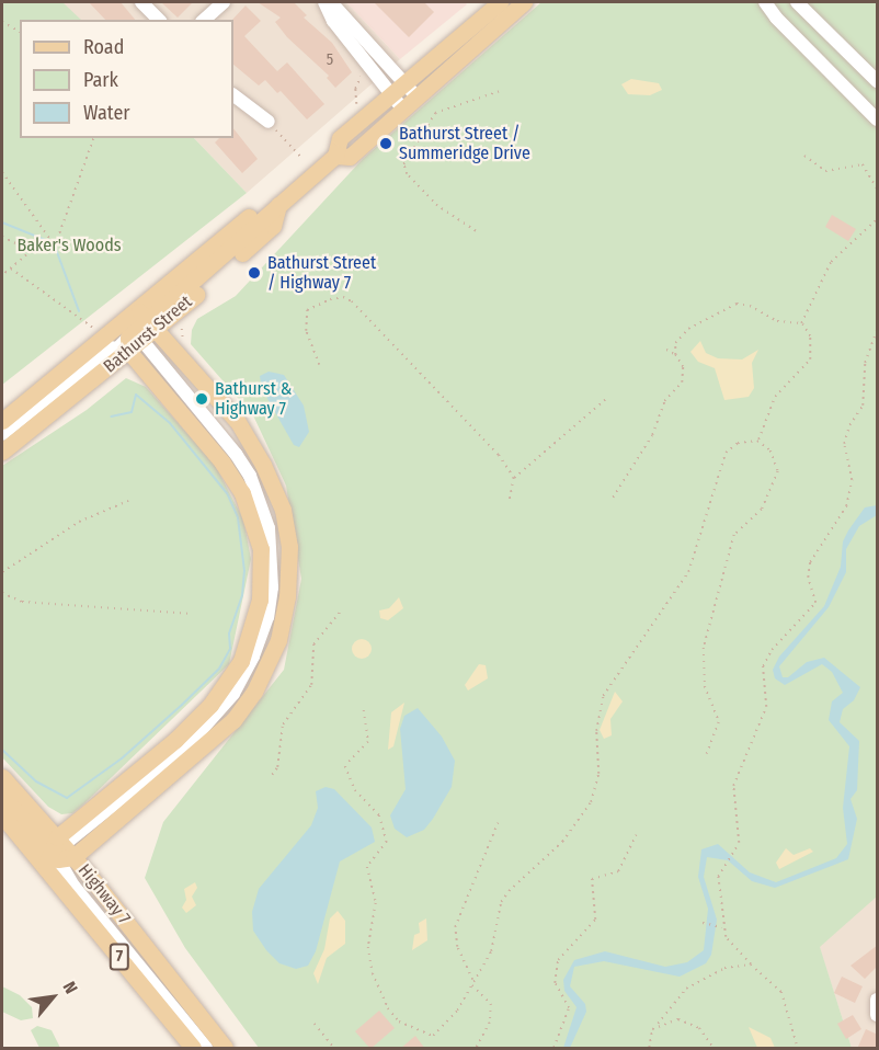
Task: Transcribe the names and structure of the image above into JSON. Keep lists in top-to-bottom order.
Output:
{
  "streets": {
    "main road": ["Bathurst Street", "Highway 7", "7"]
  },
  "parks": ["Baker's Woods"],
  "places": ["Bathurst Street / Summeridge Drive", "Bathurst Street / Highway 7", "Bathurst & Highway 7"],
  "house_numbers": ["5"],
  "legend": ["Road", "Park", "Water"],
  "north": "top right"
}
